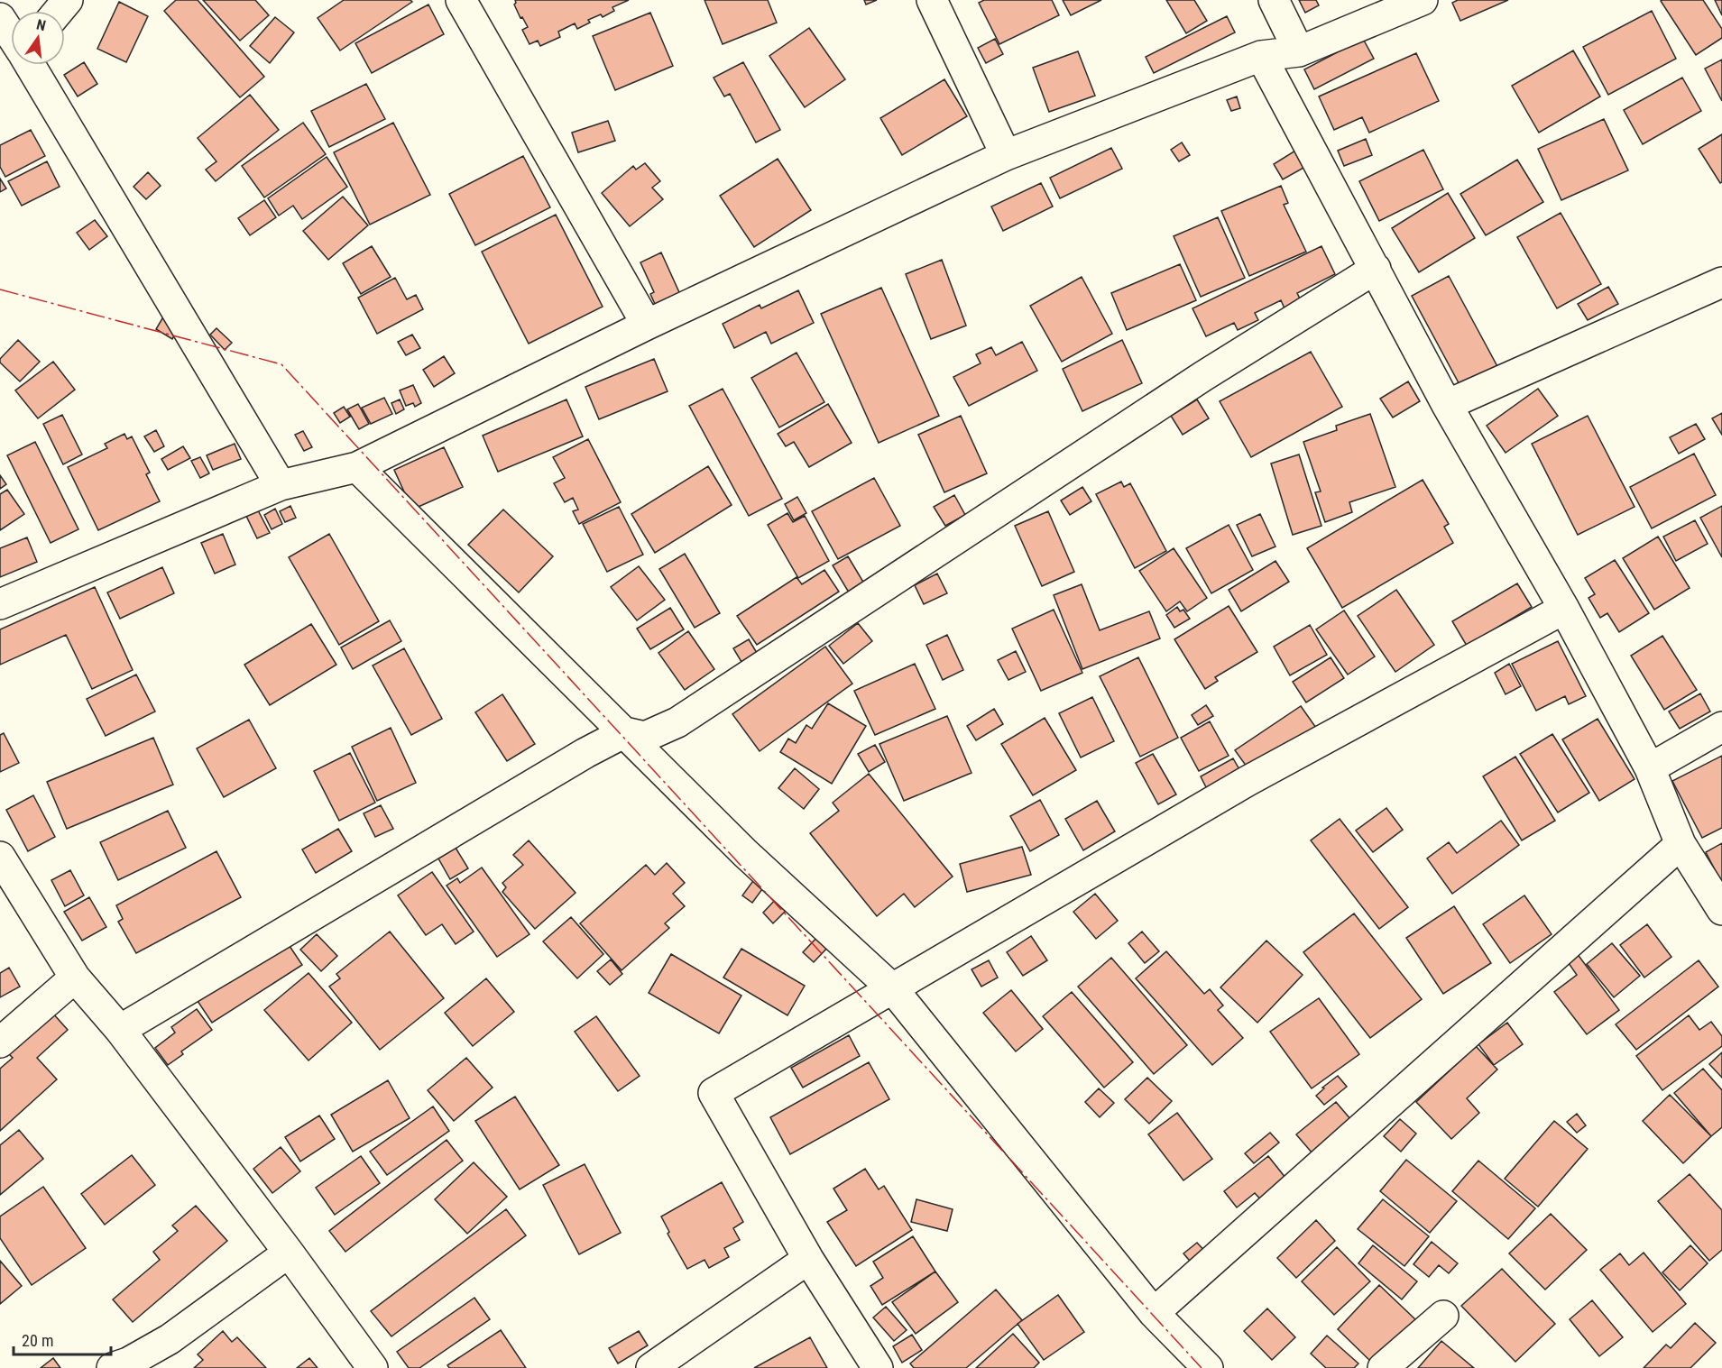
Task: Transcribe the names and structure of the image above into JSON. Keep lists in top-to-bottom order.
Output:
{
  "scale_bar": "20 m",
  "north": "top"
}
